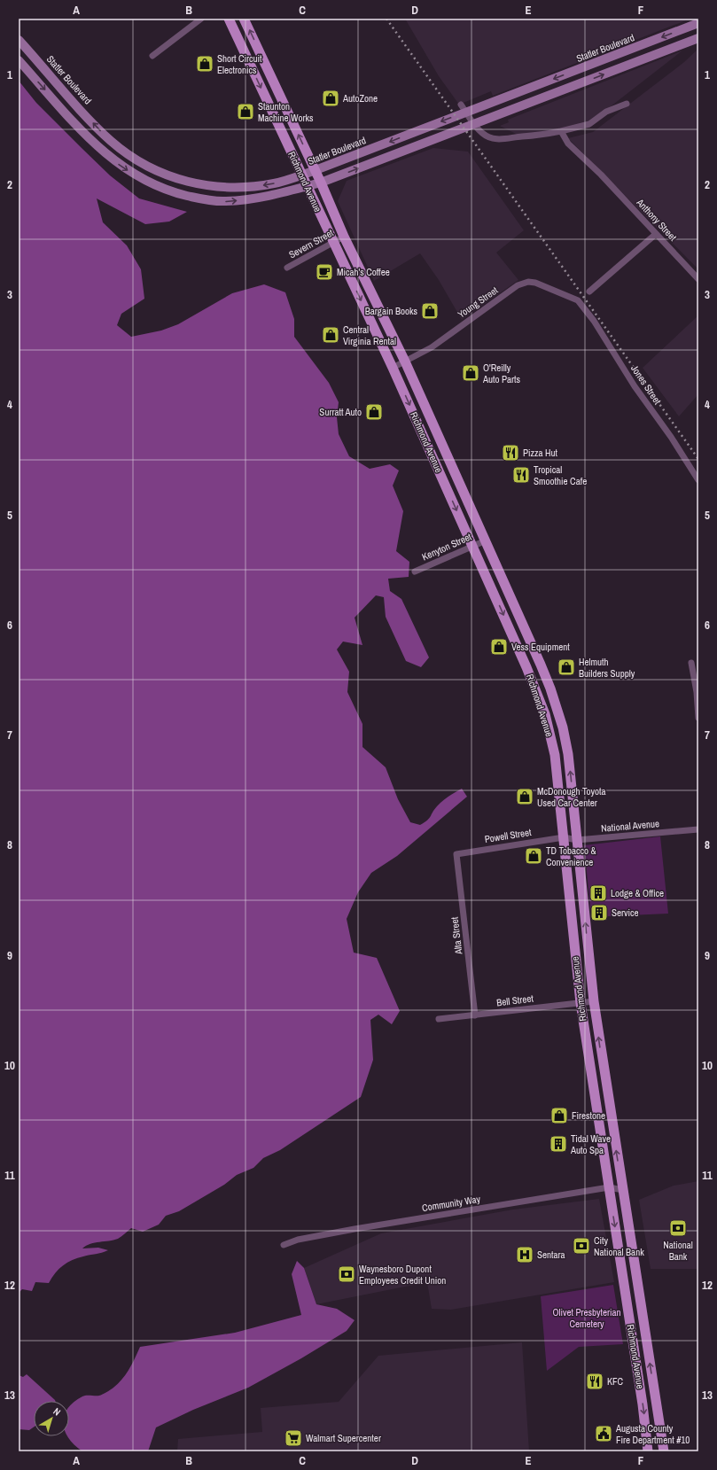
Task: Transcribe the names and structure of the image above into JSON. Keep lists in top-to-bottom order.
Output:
{
  "streets": {
    "main road": ["Statler Boulevard", "Richmond Avenue"],
    "street": [
      "Anthony Street",
      "Severn Street",
      "Young Street",
      "Jones Street",
      "Kenyton Street",
      "National Avenue",
      "Powell Street",
      "Alta Street",
      "Bell Street",
      "Community Way"
    ]
  },
  "crossings": [
    ["Statler Boulevard", "Richmond Avenue"],
    ["Richmond Avenue", "Severn Street"],
    ["Richmond Avenue", "Young Street"],
    ["Richmond Avenue", "Kenyton Street"],
    ["Richmond Avenue", "National Avenue"],
    ["Richmond Avenue", "Powell Street"],
    ["Richmond Avenue", "Bell Street"],
    ["Richmond Avenue", "Community Way"],
    ["Young Street", "Jones Street"],
    ["National Avenue", "Powell Street"],
    ["Powell Street", "Alta Street"],
    ["Alta Street", "Bell Street"]
  ],
  "parks": ["Olivet Presbyterian Cemetery"],
  "places": {
    "shop": [
      "Short Circuit Electronics",
      "AutoZone",
      "Staunton Machine Works",
      "Bargain Books",
      "Central Virginia Rental",
      "O'Reilly Auto Parts",
      "Surratt Auto",
      "Vess Equipment",
      "Helmuth Builders Supply",
      "McDonough Toyota Used Car Center",
      "TD Tobacco & Convenience",
      "Firestone"
    ],
    "cafe": ["Micah's Coffee"],
    "restaurant": ["Pizza Hut", "Tropical Smoothie Cafe", "KFC"],
    "building": ["Lodge & Office", "Service", "Tidal Wave Auto Spa"],
    "bank": ["National Bank", "City National Bank", "Waynesboro Dupont Employees Credit Union"],
    "hospital": ["Sentara"],
    "public building": ["Augusta County Fire Department #10"],
    "supermarket": ["Walmart Supercenter"]
  },
  "north": "top right",
  "grid": {
    "columns": [
      "A",
      "B",
      "C",
      "D",
      "E",
      "F"
    ],
    "rows": [
      "1",
      "2",
      "3",
      "4",
      "5",
      "6",
      "7",
      "8",
      "9",
      "10",
      "11",
      "12",
      "13"
    ]
  }
}
